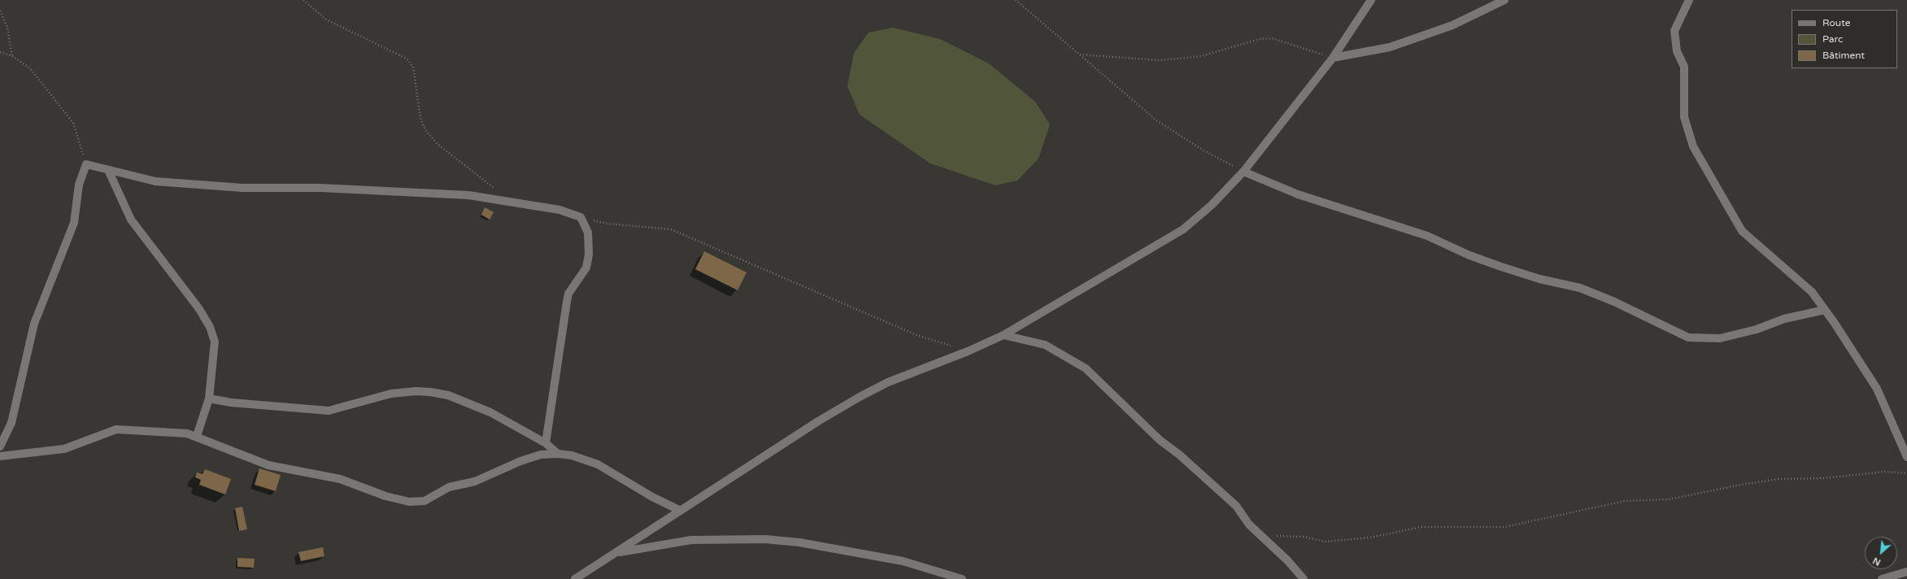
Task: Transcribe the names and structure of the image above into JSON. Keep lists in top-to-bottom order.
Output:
{
  "legend": ["Route", "Parc", "Bâtiment"],
  "north": "bottom left"
}
